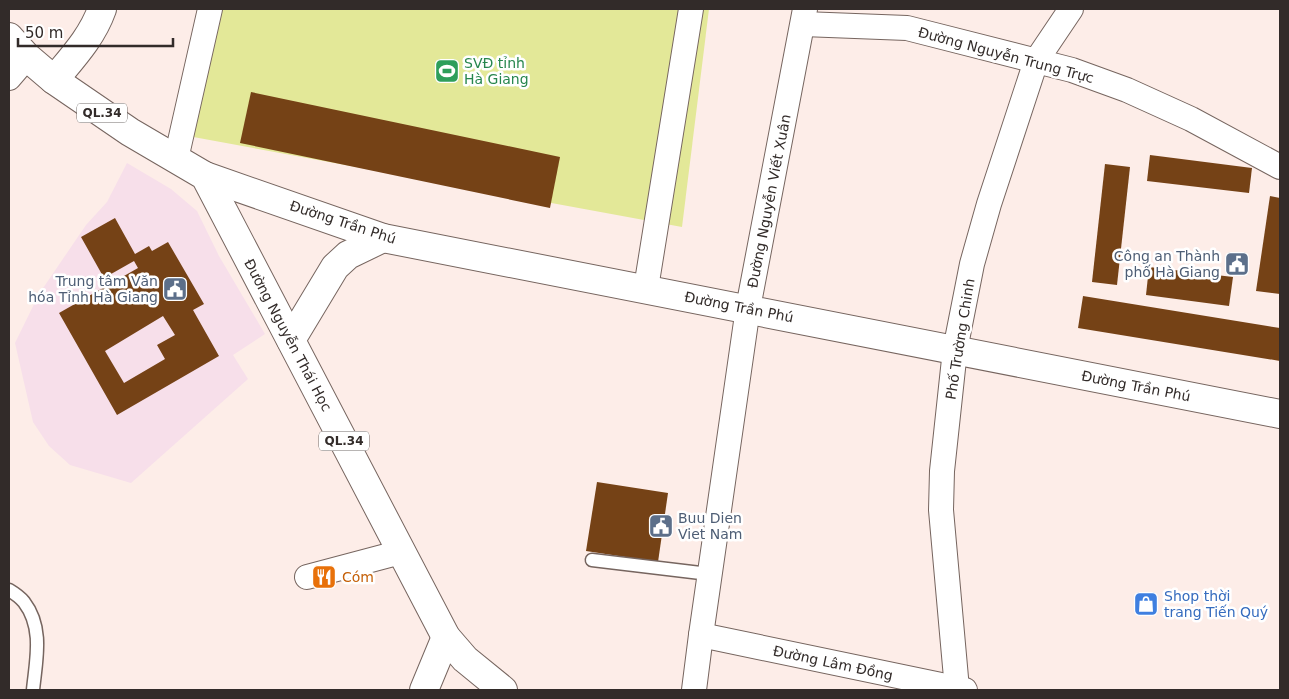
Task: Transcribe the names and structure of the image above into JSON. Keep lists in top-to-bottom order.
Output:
{
  "streets": {
    "main road": ["QL.34", "Đường Trần Phú", "Đường Nguyễn Thái Học"],
    "street": [
      "Đường Nguyễn Trung Trực",
      "Đường Nguyễn Viết Xuân",
      "Phố Trường Chinh",
      "Đường Lâm Đồng"
    ]
  },
  "crossings": [
    ["Đường Nguyễn Trung Trực", "Đường Nguyễn Viết Xuân"],
    ["Đường Nguyễn Trung Trực", "Phố Trường Chinh"],
    ["QL.34", "Đường Trần Phú"],
    ["QL.34", "Đường Nguyễn Thái Học"],
    ["Đường Nguyễn Viết Xuân", "Đường Trần Phú"],
    ["Đường Nguyễn Viết Xuân", "Đường Lâm Đồng"],
    ["Đường Trần Phú", "Đường Nguyễn Thái Học"],
    ["Đường Trần Phú", "Phố Trường Chinh"],
    ["Phố Trường Chinh", "Đường Lâm Đồng"]
  ],
  "places": {
    "sports": ["SVĐ tỉnh Hà Giang"],
    "public building": ["Công an Thành phố Hà Giang", "Trung tâm Văn hóa Tỉnh Hà Giang", "Buu Dien Viet Nam"],
    "restaurant": ["Cóm"],
    "shop": ["Shop thời trang Tiến Quý"]
  },
  "scale_bar": "50 m"
}
